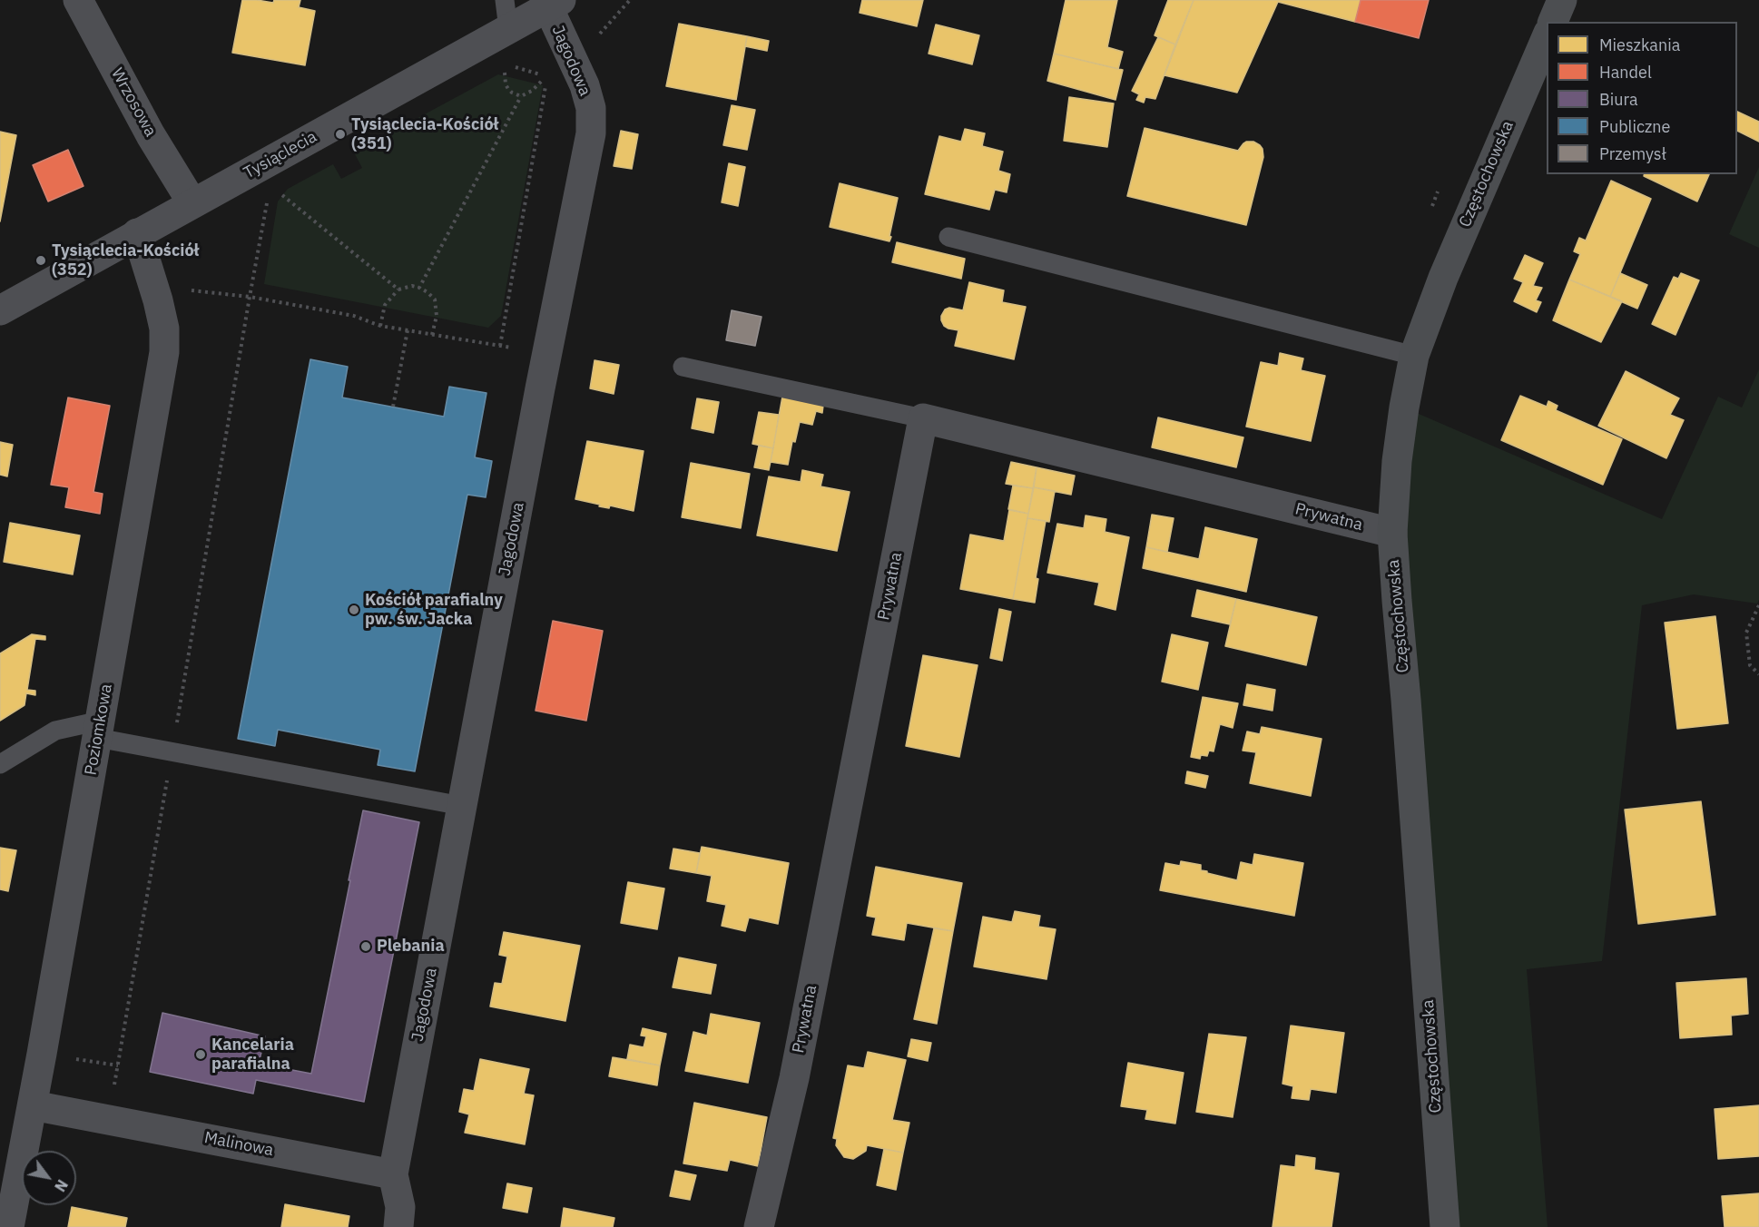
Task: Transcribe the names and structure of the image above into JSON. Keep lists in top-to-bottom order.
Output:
{
  "streets": {
    "main road": ["Częstochowska"],
    "street": [
      "Jagodowa",
      "Wrzosowa",
      "Tysiąclecia",
      "Prywatna",
      "Poziomkowa",
      "Malinowa"
    ]
  },
  "crossings": [
    ["Jagodowa", "Tysiąclecia"],
    ["Jagodowa", "Malinowa"],
    ["Wrzosowa", "Tysiąclecia"],
    ["Tysiąclecia", "Poziomkowa"],
    ["Częstochowska", "Prywatna"],
    ["Poziomkowa", "Malinowa"]
  ],
  "places": [
    "Tysiąclecia-Kościół (351)",
    "Tysiąclecia-Kościół (352)",
    "Kościół parafialny pw. św. Jacka",
    "Plebania",
    "Kancelaria parafialna"
  ],
  "legend": [
    "Mieszkania",
    "Handel",
    "Biura",
    "Publiczne",
    "Przemysł"
  ],
  "north": "bottom right"
}
